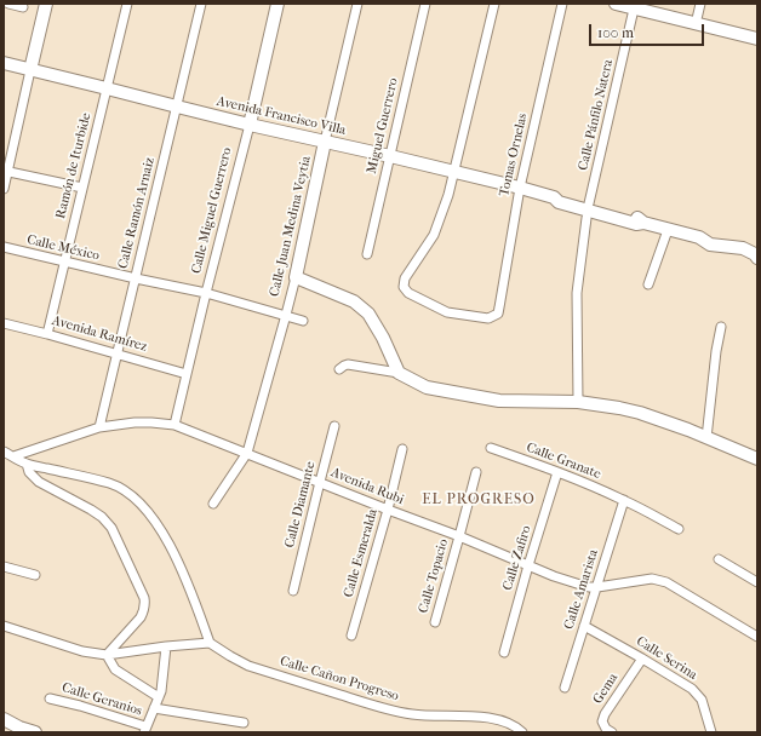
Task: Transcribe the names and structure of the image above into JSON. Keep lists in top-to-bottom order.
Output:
{
  "streets": {
    "main road": ["Avenida Francisco Villa", "Calle Miguel Guerrero", "Calle Juan Medina Veytia"],
    "street": [
      "Calle Pánfilo Natera",
      "Miguel Guerrero",
      "Tomas Ornelas",
      "Ramón de Iturbide",
      "Calle Ramón Arnaiz",
      "Calle México",
      "Avenida Ramírez",
      "Calle Granate",
      "Avenida Rubi",
      "Calle Diamante",
      "Calle Esmeralda",
      "Calle Zafiro",
      "Calle Topacio",
      "Calle Amarista",
      "Calle Serina",
      "Calle Cañon Progreso",
      "Gema",
      "Calle Geranios"
    ]
  },
  "crossings": [
    ["Calle Pánfilo Natera", "Avenida Francisco Villa"],
    ["Avenida Francisco Villa", "Miguel Guerrero"],
    ["Avenida Francisco Villa", "Tomas Ornelas"],
    ["Avenida Francisco Villa", "Ramón de Iturbide"],
    ["Avenida Francisco Villa", "Calle Miguel Guerrero"],
    ["Avenida Francisco Villa", "Calle Ramón Arnaiz"],
    ["Avenida Francisco Villa", "Calle Juan Medina Veytia"],
    ["Ramón de Iturbide", "Calle México"],
    ["Ramón de Iturbide", "Avenida Ramírez"],
    ["Calle Miguel Guerrero", "Calle México"],
    ["Calle Miguel Guerrero", "Avenida Ramírez"],
    ["Calle Miguel Guerrero", "Avenida Rubi"],
    ["Calle Ramón Arnaiz", "Calle México"],
    ["Calle Ramón Arnaiz", "Avenida Ramírez"],
    ["Calle Ramón Arnaiz", "Avenida Rubi"],
    ["Calle Juan Medina Veytia", "Calle México"],
    ["Calle Juan Medina Veytia", "Avenida Rubi"],
    ["Calle Granate", "Calle Zafiro"],
    ["Calle Granate", "Calle Amarista"],
    ["Avenida Rubi", "Calle Diamante"],
    ["Avenida Rubi", "Calle Esmeralda"],
    ["Avenida Rubi", "Calle Zafiro"],
    ["Avenida Rubi", "Calle Topacio"],
    ["Avenida Rubi", "Calle Amarista"],
    ["Calle Amarista", "Calle Serina"],
    ["Calle Serina", "Gema"]
  ],
  "districts": ["EL PROGRESO"],
  "scale_bar": "100 m"
}
